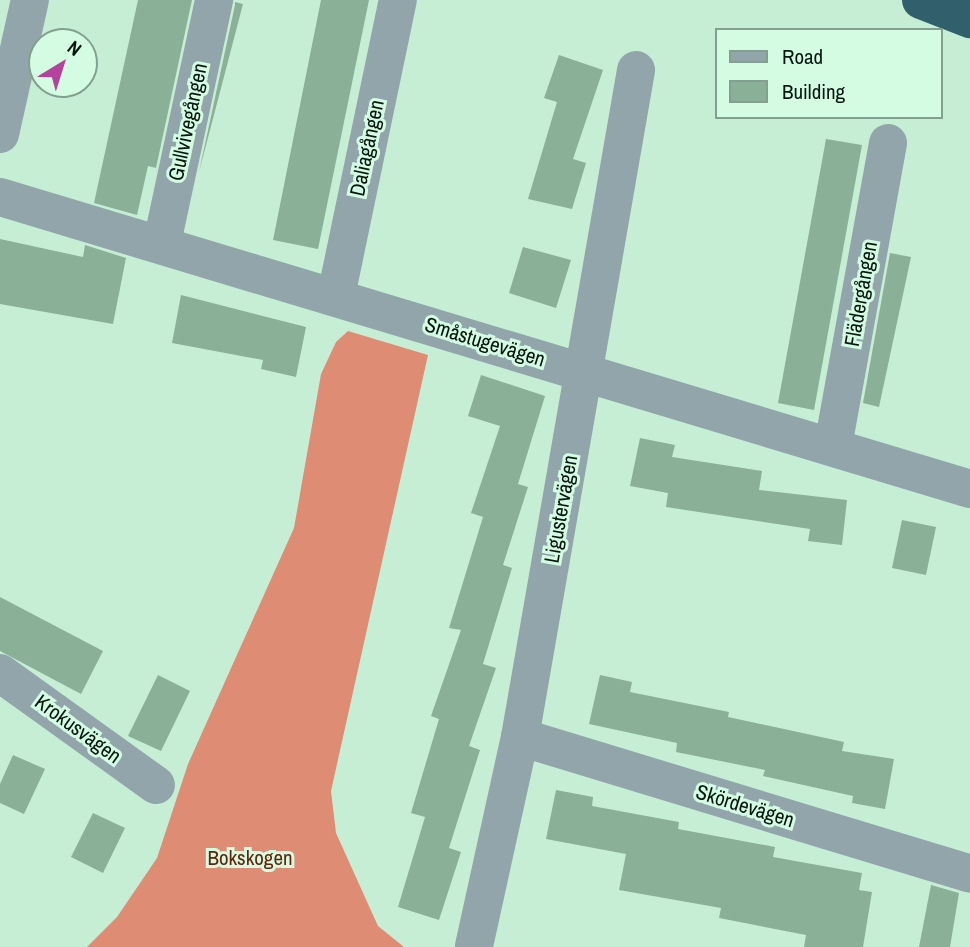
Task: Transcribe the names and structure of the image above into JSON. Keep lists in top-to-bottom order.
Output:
{
  "streets": {
    "street": [
      "Gullvivegången",
      "Daliagången",
      "Flädergången",
      "Småstugevägen",
      "Ligustervägen",
      "Krokusvägen",
      "Skördevägen"
    ]
  },
  "crossings": [
    ["Gullvivegången", "Småstugevägen"],
    ["Daliagången", "Småstugevägen"],
    ["Flädergången", "Småstugevägen"],
    ["Småstugevägen", "Ligustervägen"],
    ["Ligustervägen", "Skördevägen"]
  ],
  "parks": ["Bokskogen"],
  "legend": ["Road", "Building"],
  "north": "top right"
}
